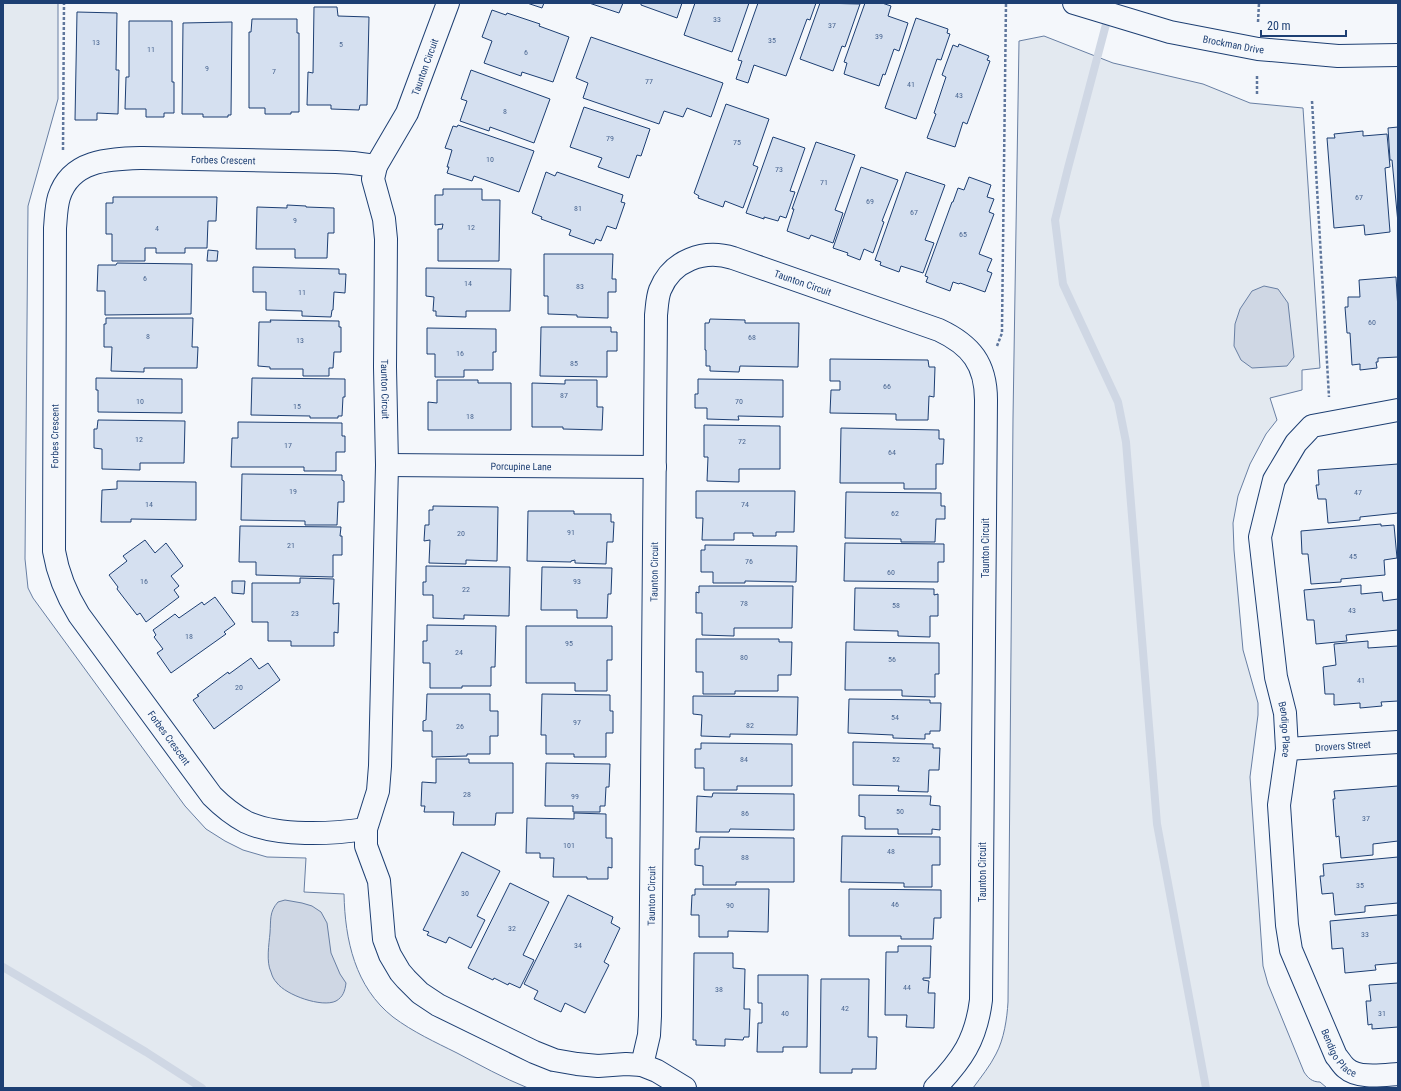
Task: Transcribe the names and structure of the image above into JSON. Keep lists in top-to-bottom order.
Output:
{
  "streets": {
    "street": [
      "Brockman Drive",
      "Taunton Circuit",
      "Forbes Crescent",
      "Porcupine Lane",
      "Bendigo Place",
      "Drovers Street"
    ]
  },
  "crossings": [
    ["Taunton Circuit", "Forbes Crescent"],
    ["Taunton Circuit", "Porcupine Lane"],
    ["Bendigo Place", "Drovers Street"]
  ],
  "house_numbers": [
    "33",
    "37",
    "39",
    "35",
    "13",
    "5",
    "11",
    "6",
    "9",
    "7",
    "77",
    "41",
    "43",
    "8",
    "79",
    "75",
    "10",
    "73",
    "71",
    "67",
    "69",
    "81",
    "67",
    "9",
    "12",
    "4",
    "65",
    "6",
    "14",
    "83",
    "11",
    "60",
    "8",
    "68",
    "13",
    "16",
    "85",
    "66",
    "87",
    "10",
    "70",
    "15",
    "18",
    "12",
    "72",
    "17",
    "64",
    "19",
    "47",
    "14",
    "74",
    "62",
    "91",
    "20",
    "21",
    "45",
    "76",
    "60",
    "16",
    "93",
    "22",
    "78",
    "58",
    "43",
    "23",
    "18",
    "95",
    "24",
    "80",
    "56",
    "41",
    "20",
    "54",
    "97",
    "82",
    "26",
    "84",
    "52",
    "28",
    "99",
    "50",
    "86",
    "37",
    "101",
    "48",
    "88",
    "35",
    "30",
    "46",
    "90",
    "32",
    "33",
    "34",
    "44",
    "38",
    "42",
    "40",
    "31"
  ],
  "scale_bar": "20 m"
}
